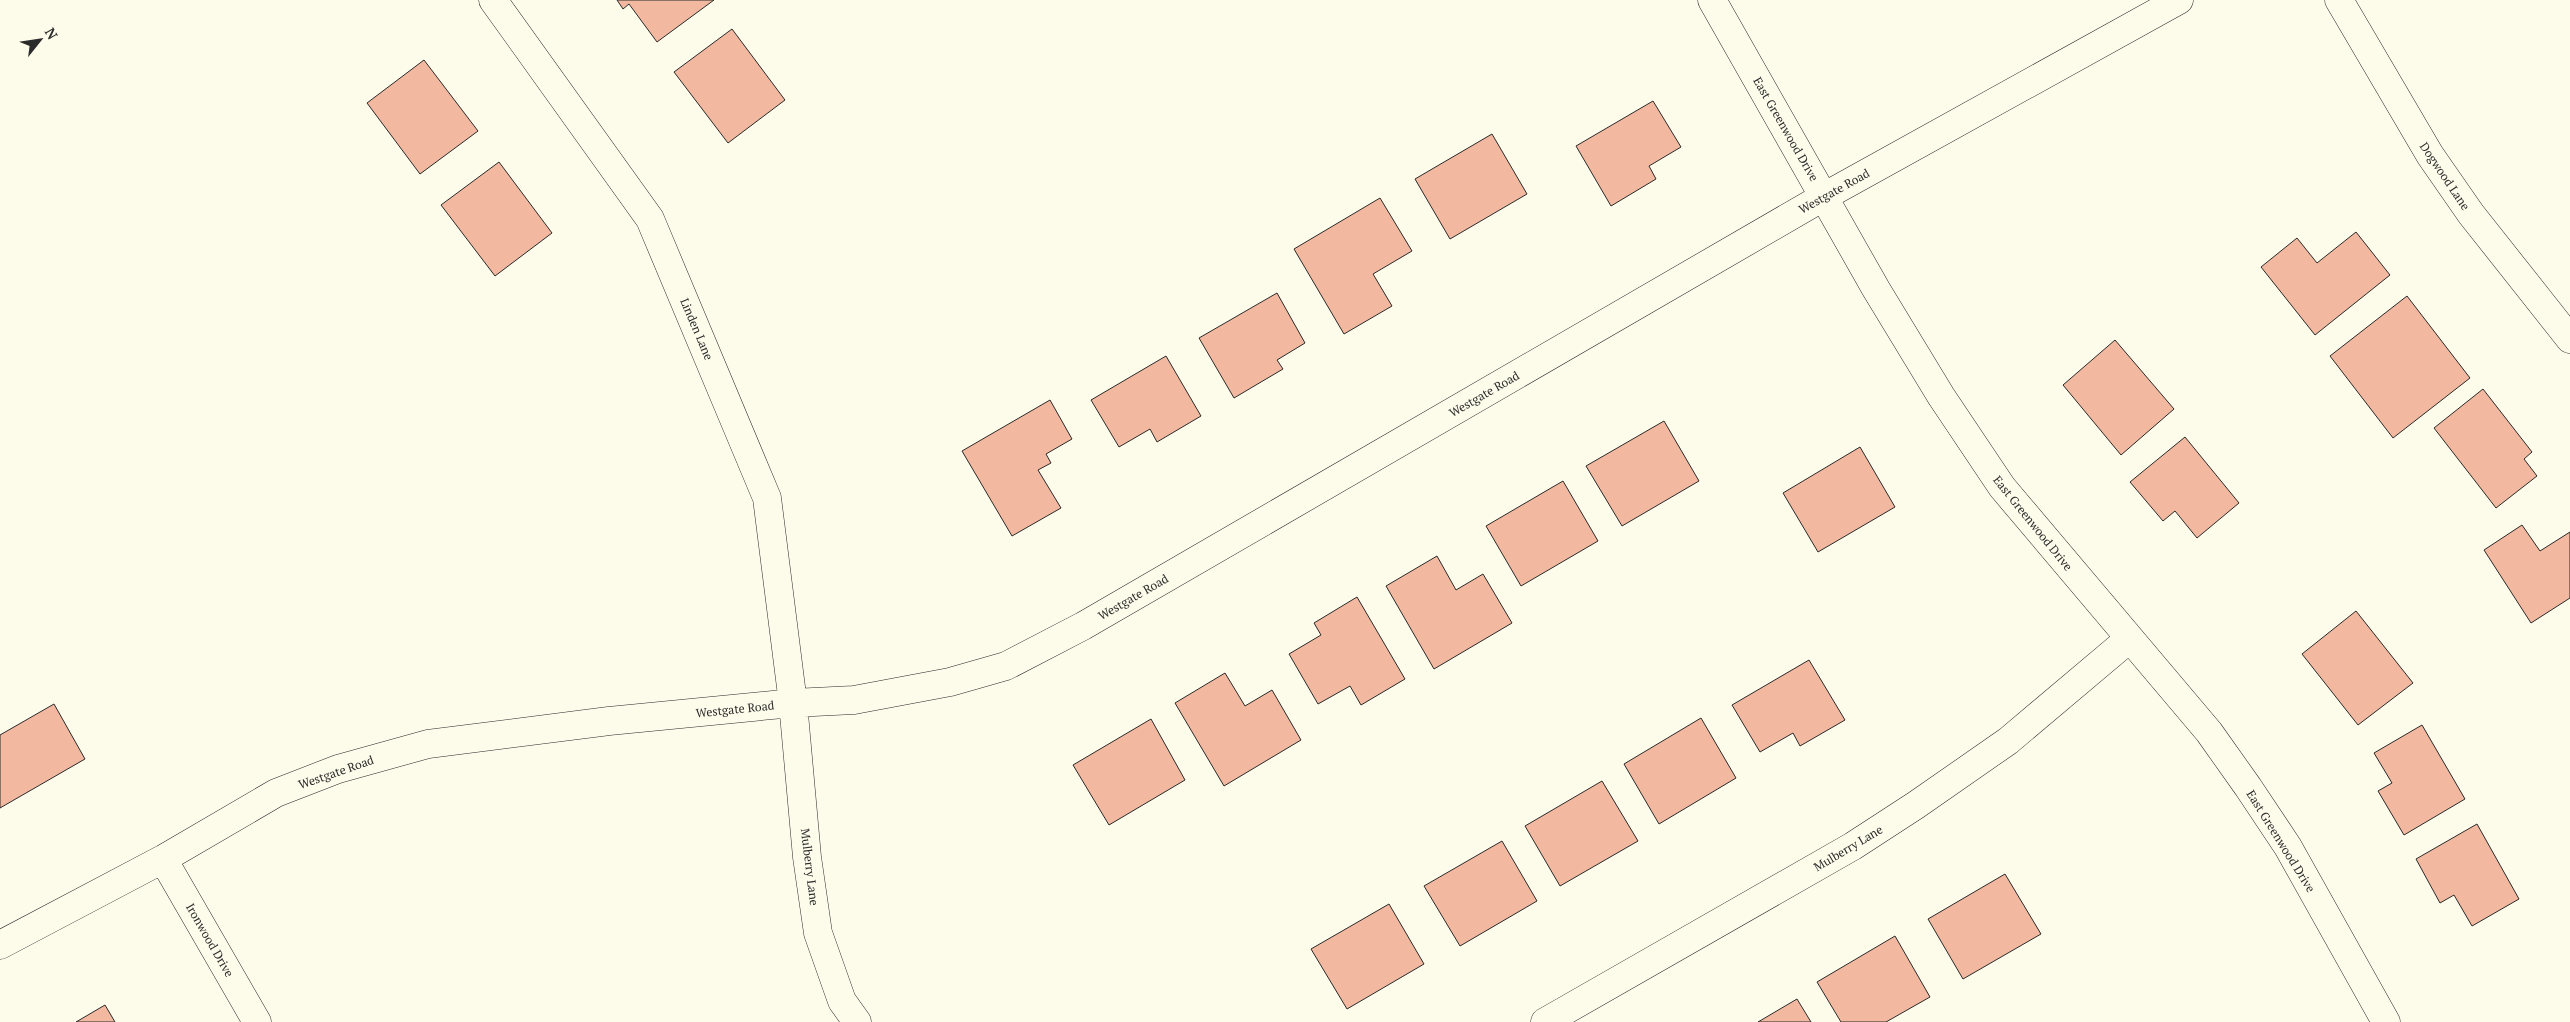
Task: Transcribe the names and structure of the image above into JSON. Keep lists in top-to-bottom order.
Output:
{
  "streets": {
    "street": [
      "East Greenwood Drive",
      "Dogwood Lane",
      "Westgate Road",
      "Linden Lane",
      "Mulberry Lane",
      "Ironwood Drive"
    ]
  },
  "crossings": [
    ["East Greenwood Drive", "Westgate Road"],
    ["East Greenwood Drive", "Mulberry Lane"],
    ["Westgate Road", "Linden Lane"],
    ["Westgate Road", "Mulberry Lane"],
    ["Westgate Road", "Ironwood Drive"],
    ["Linden Lane", "Mulberry Lane"]
  ],
  "north": "top right"
}
